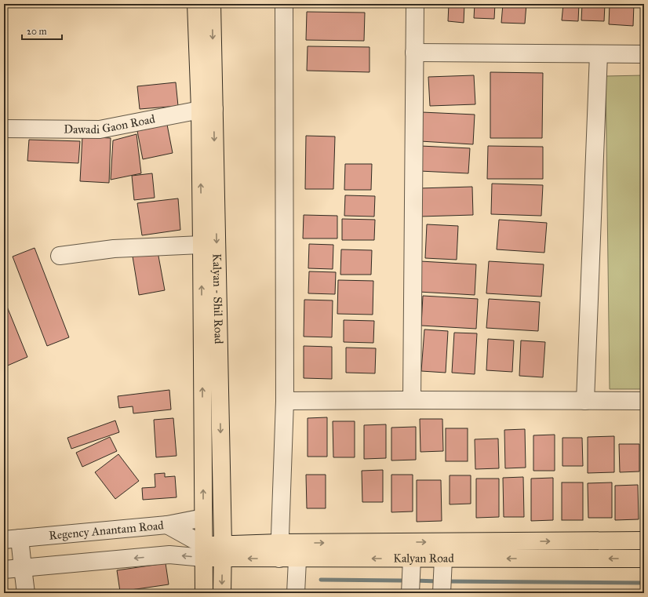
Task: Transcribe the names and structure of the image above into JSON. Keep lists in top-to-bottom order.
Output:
{
  "streets": {
    "main road": ["Kalyan - Shil Road", "Kalyan Road"],
    "street": ["Dawadi Gaon Road", "Regency Anantam Road"]
  },
  "crossings": [
    ["Dawadi Gaon Road", "Kalyan - Shil Road"],
    ["Kalyan - Shil Road", "Regency Anantam Road"],
    ["Kalyan - Shil Road", "Kalyan Road"],
    ["Regency Anantam Road", "Kalyan Road"]
  ],
  "scale_bar": "20 m"
}
